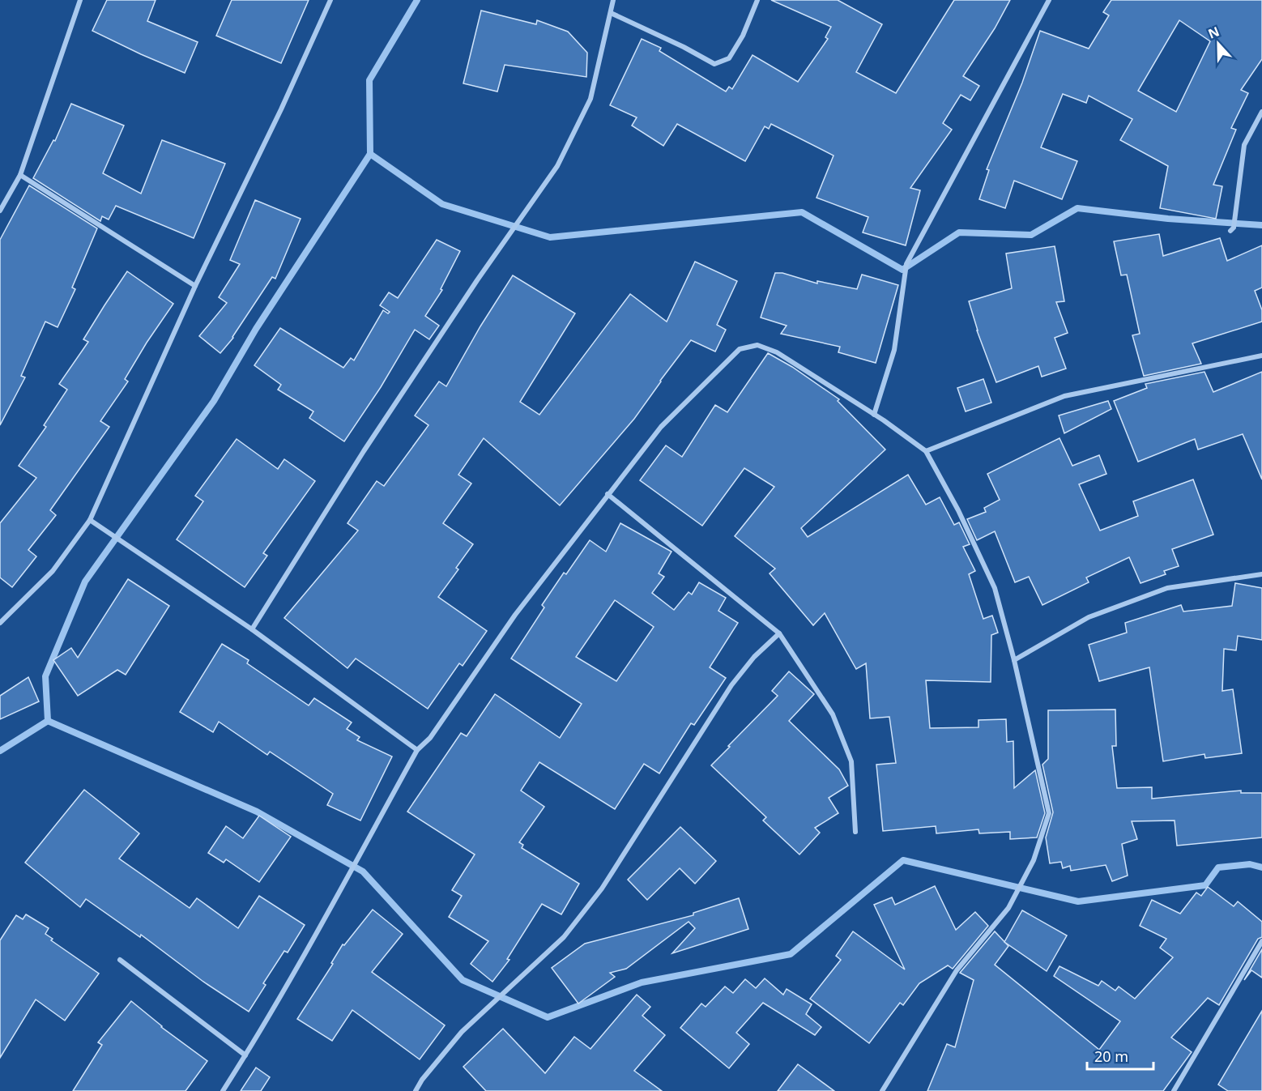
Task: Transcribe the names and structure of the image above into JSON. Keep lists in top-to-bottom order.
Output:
{
  "scale_bar": "20 m",
  "north": "top"
}
